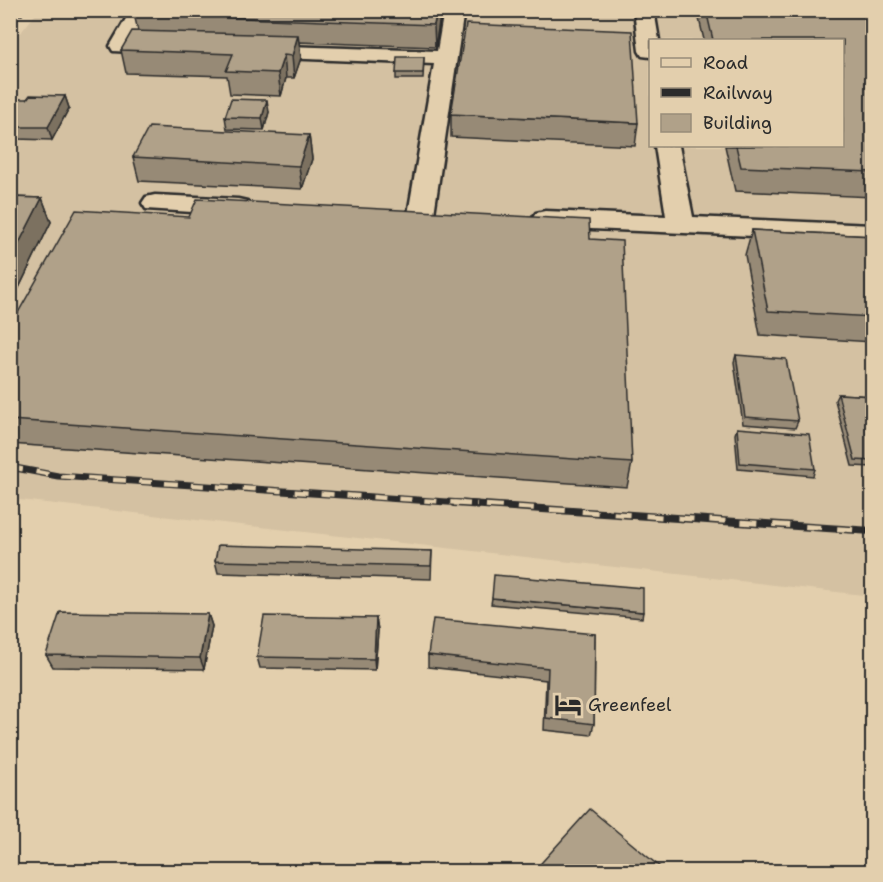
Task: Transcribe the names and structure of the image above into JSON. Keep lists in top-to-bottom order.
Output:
{
  "places": {
    "hotel": ["Greenfeel"]
  },
  "legend": ["Road", "Railway", "Building"]
}
